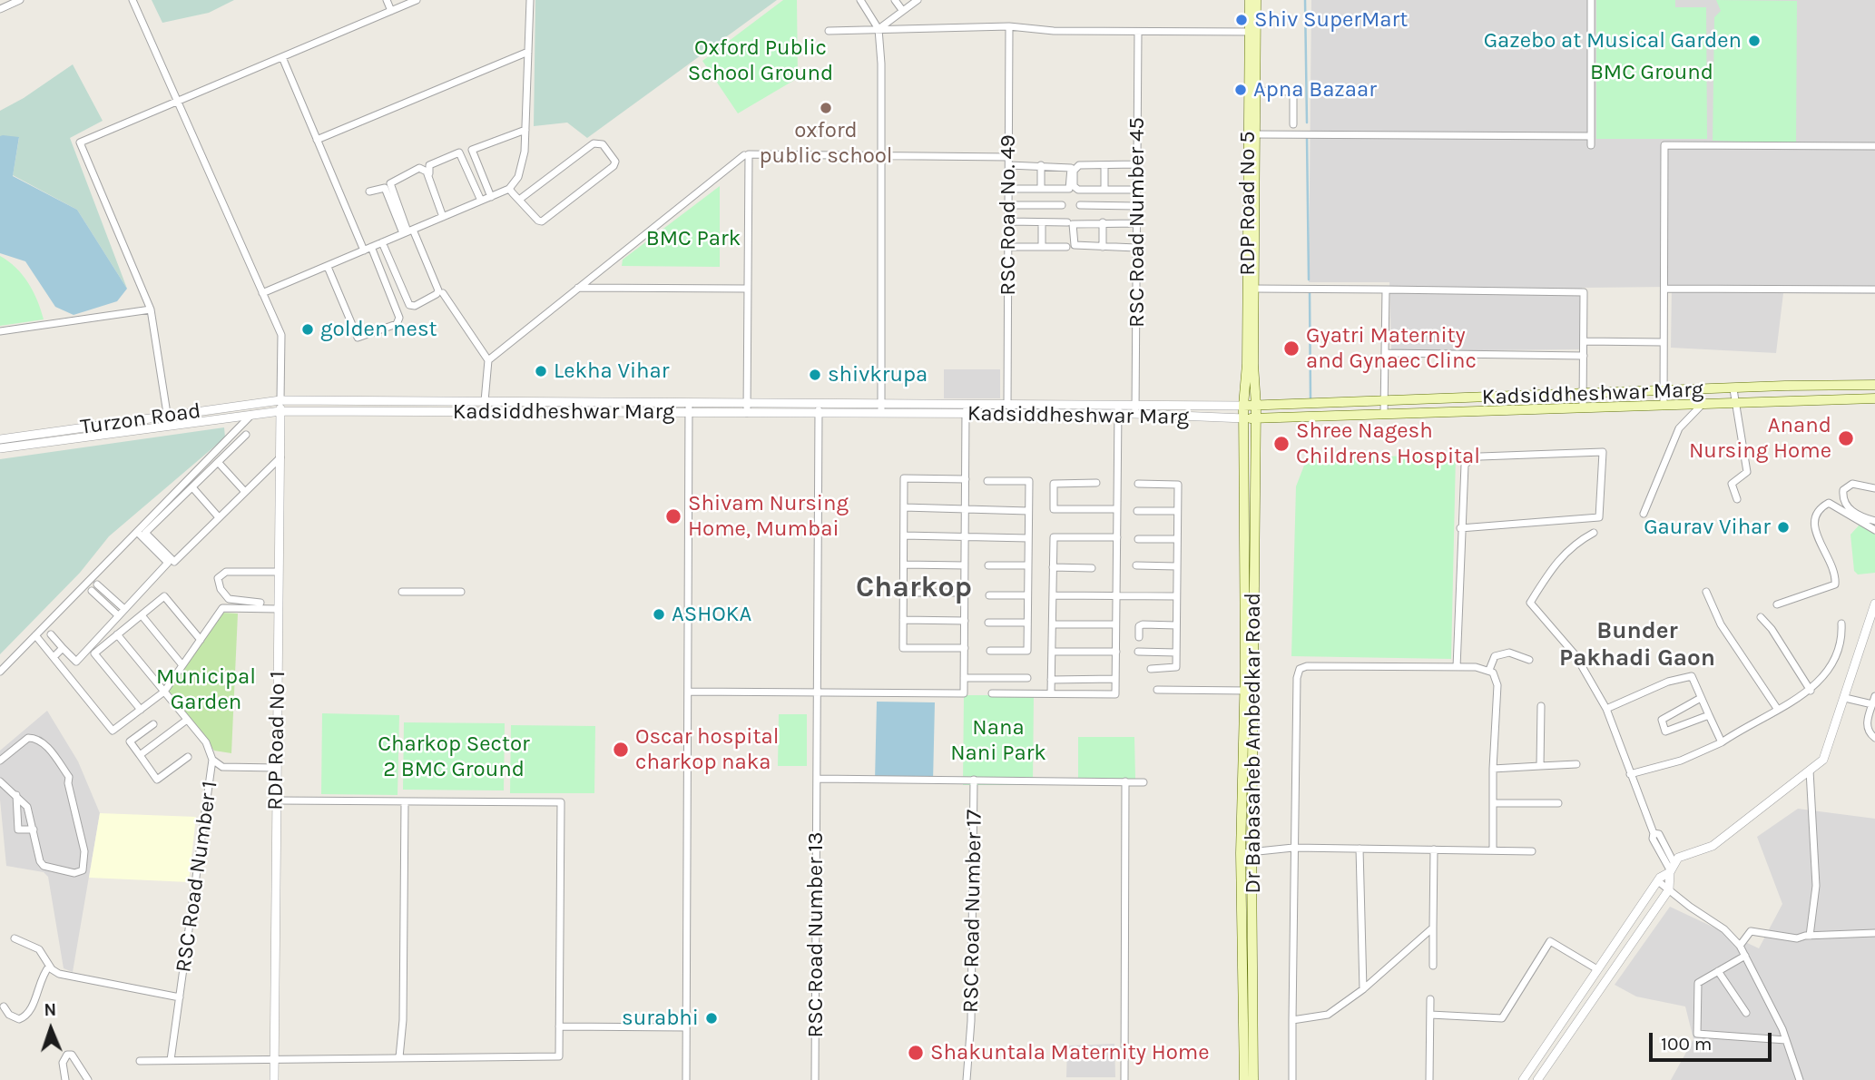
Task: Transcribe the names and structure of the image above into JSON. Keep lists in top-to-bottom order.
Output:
{
  "streets": {
    "main road": ["RDP Road No 5", "Kadsiddheshwar Marg", "Dr Babasaheb Ambedkar Road"],
    "street": [
      "RSC Road No. 49",
      "RSC Road Number 45",
      "Turzon Road",
      "RDP Road No 1",
      "RSC Road Number 1",
      "RSC Road Number 17",
      "RSC Road Number 13"
    ]
  },
  "crossings": [
    ["RDP Road No 5", "Kadsiddheshwar Marg"],
    ["RDP Road No 5", "Dr Babasaheb Ambedkar Road"],
    ["RSC Road No. 49", "Kadsiddheshwar Marg"],
    ["RSC Road Number 45", "Kadsiddheshwar Marg"],
    ["Kadsiddheshwar Marg", "Turzon Road"],
    ["Kadsiddheshwar Marg", "RDP Road No 1"],
    ["Kadsiddheshwar Marg", "Dr Babasaheb Ambedkar Road"],
    ["Kadsiddheshwar Marg", "RSC Road Number 13"],
    ["Turzon Road", "RDP Road No 1"],
    ["RDP Road No 1", "RSC Road Number 1"]
  ],
  "districts": ["Charkop", "Bunder Pakhadi Gaon"],
  "parks": [
    "Oxford Public School Ground",
    "BMC Ground",
    "BMC Park",
    "Municipal Garden",
    "Nana Nani Park",
    "Charkop Sector 2 BMC Ground"
  ],
  "places": [
    "Shiv SuperMart",
    "Gazebo at Musical Garden",
    "Apna Bazaar",
    "oxford public school",
    "golden nest",
    "Gyatri Maternity and Gynaec Clinc",
    "Lekha Vihar",
    "shivkrupa",
    "Anand Nursing Home",
    "Shree Nagesh Childrens Hospital",
    "Shivam Nursing Home, Mumbai",
    "Gaurav Vihar",
    "ASHOKA",
    "Oscar hospital charkop naka",
    "surabhi",
    "Shakuntala Maternity Home"
  ],
  "scale_bar": "100 m",
  "north": "top"
}
